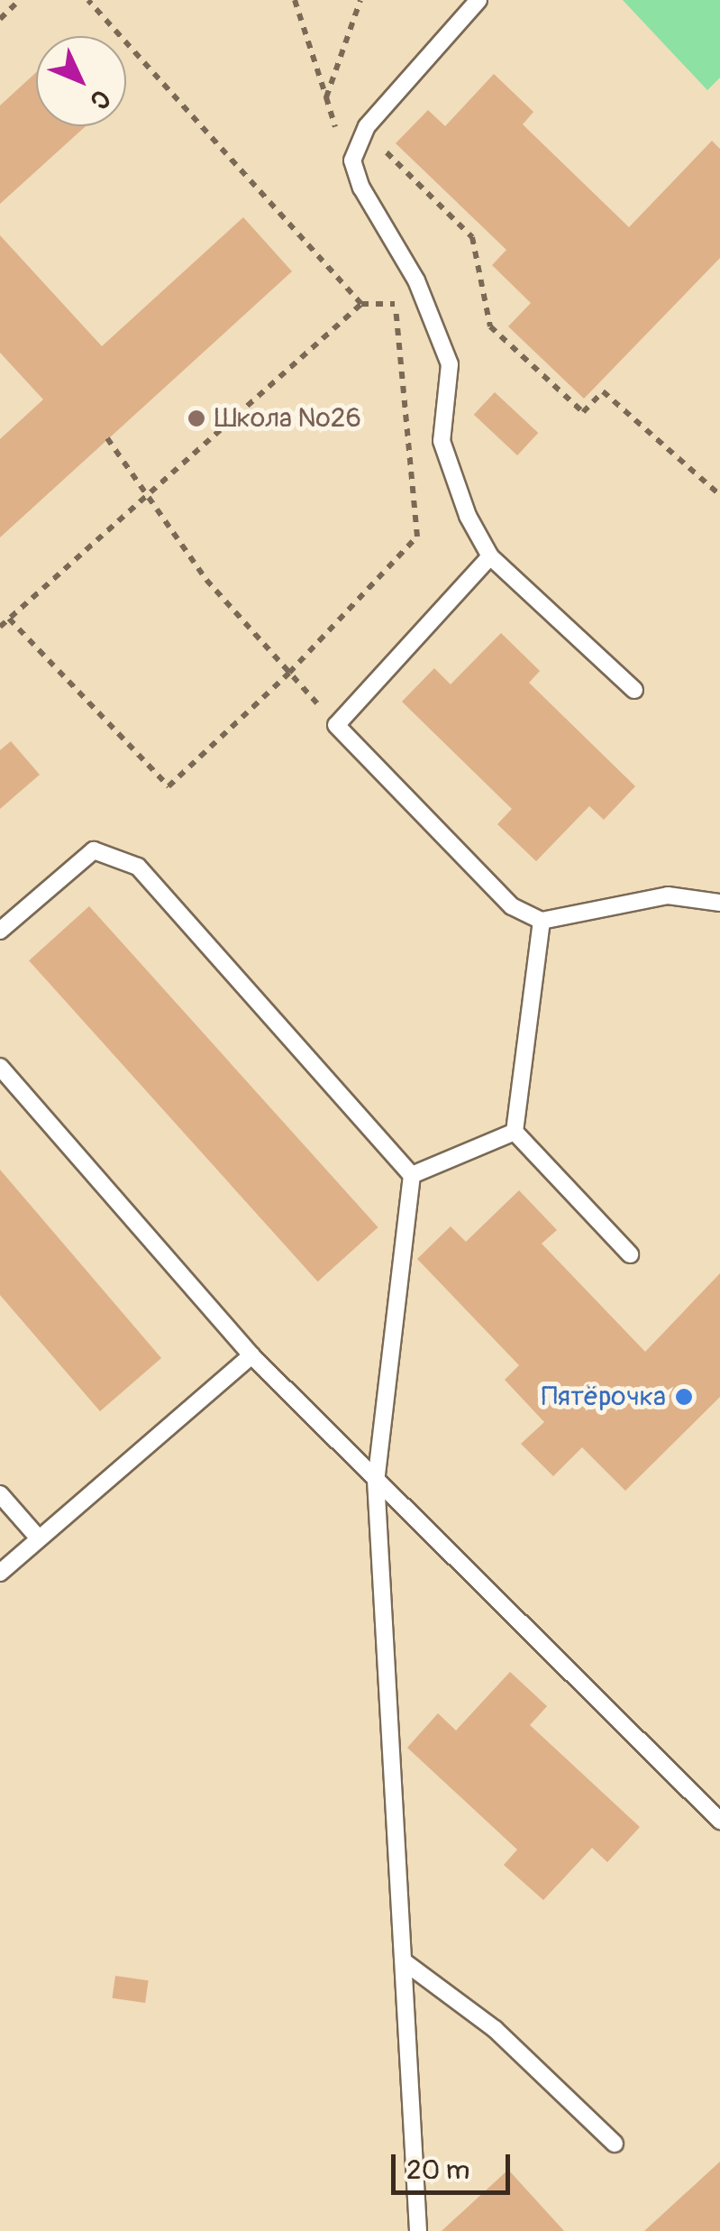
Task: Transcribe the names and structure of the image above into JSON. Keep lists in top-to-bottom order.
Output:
{
  "places": ["Школа №26", "Пятёрочка"],
  "scale_bar": "20 m",
  "north": "bottom right"
}
